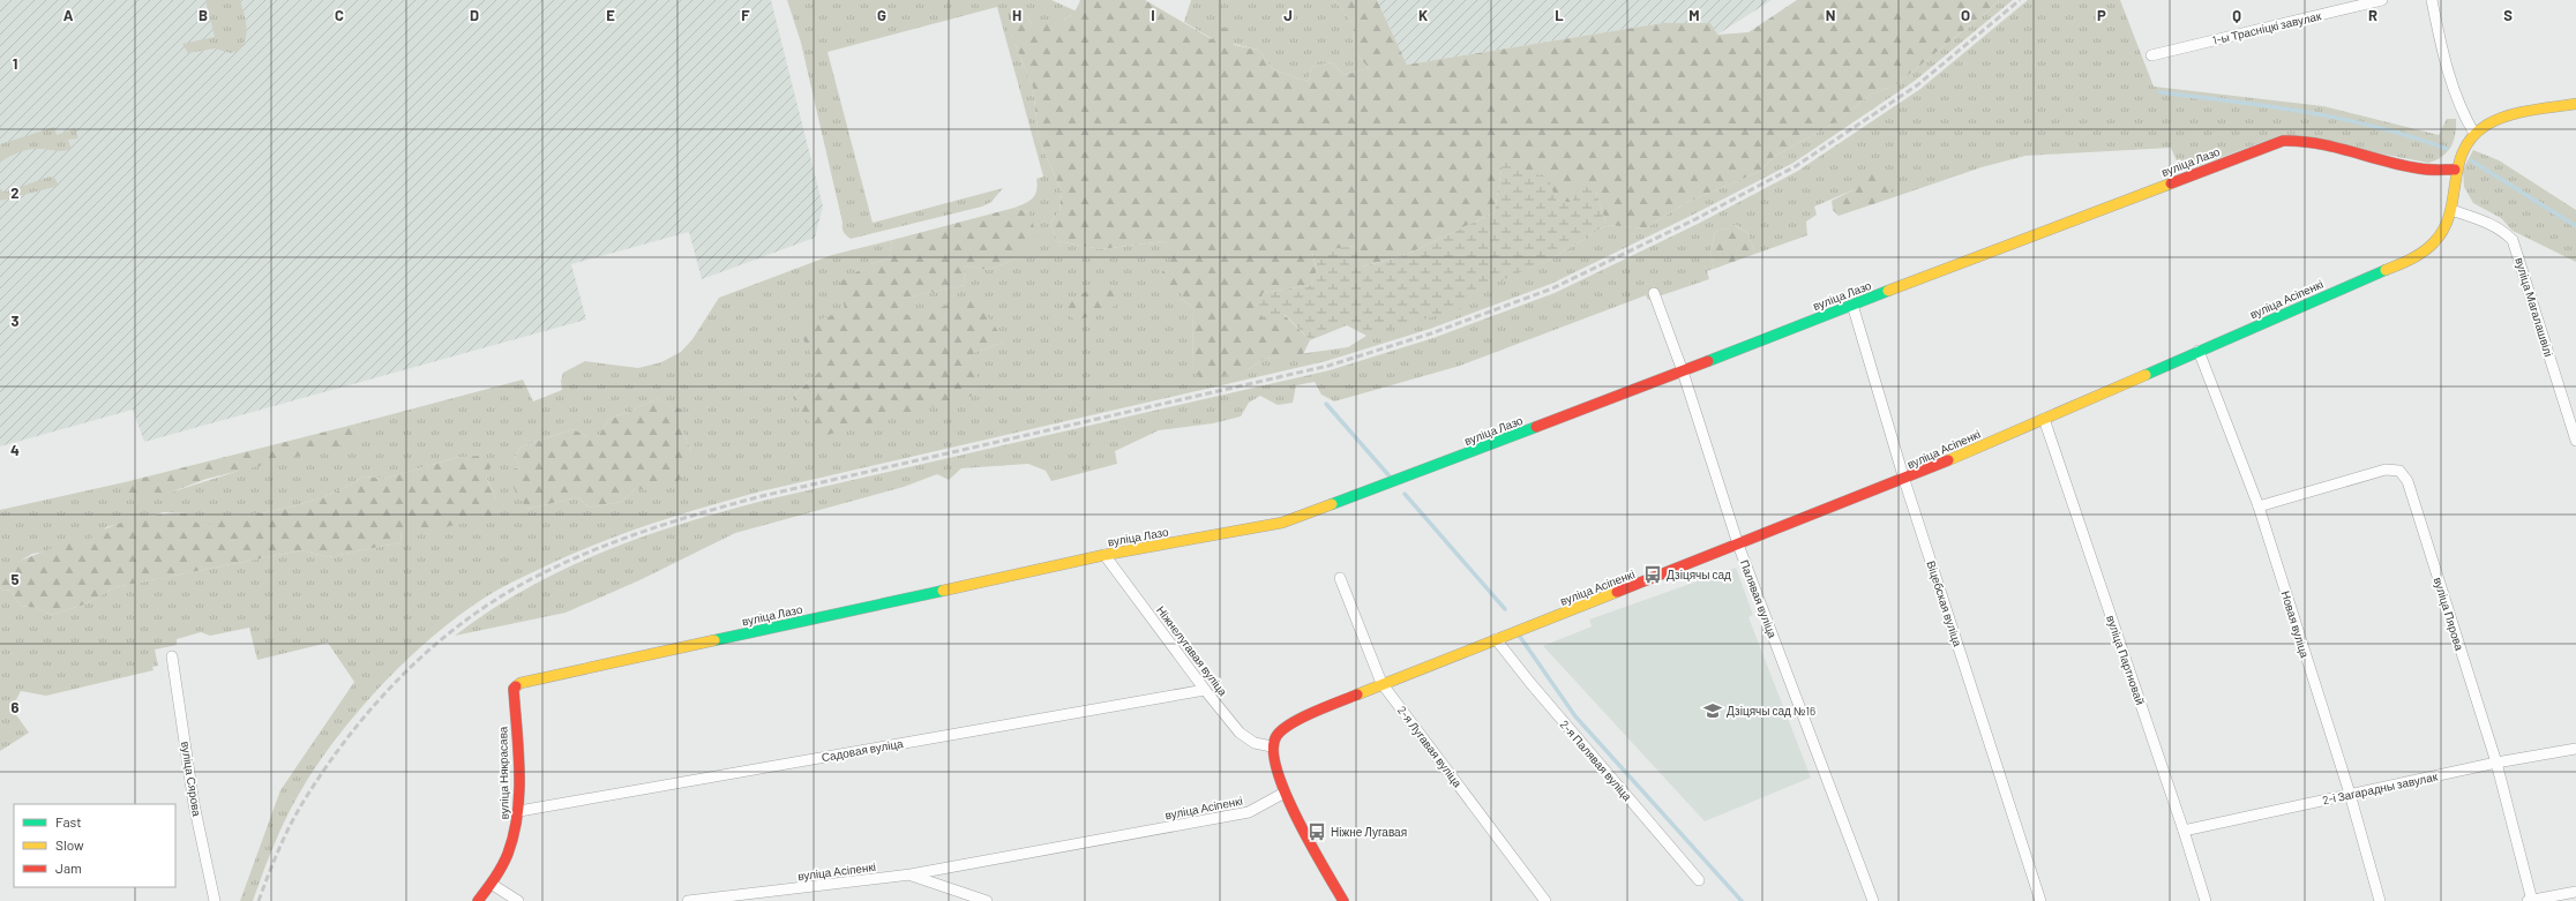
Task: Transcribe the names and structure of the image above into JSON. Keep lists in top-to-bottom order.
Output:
{
  "streets": {
    "street": [
      "1-ы Трасніцкі завулак",
      "вуліца Лазо",
      "вуліца Асіпенкі",
      "вуліца Магалашвілі",
      "Палявая вуліца",
      "Віцебская вуліца",
      "вуліца Пярова",
      "Новая вуліца",
      "Ніжнелугавая вуліца",
      "вуліца Партновай",
      "2-я Лугавая вуліца",
      "Садовая вуліца",
      "2-я Палявая вуліца",
      "вуліца Някрасава",
      "вуліца Сярова",
      "2-і Загарадны завулак"
    ]
  },
  "crossings": [
    ["вуліца Лазо", "вуліца Асіпенкі"],
    ["вуліца Лазо", "Палявая вуліца"],
    ["вуліца Лазо", "Віцебская вуліца"],
    ["вуліца Лазо", "Ніжнелугавая вуліца"],
    ["вуліца Лазо", "вуліца Някрасава"],
    ["вуліца Асіпенкі", "вуліца Магалашвілі"],
    ["вуліца Асіпенкі", "Палявая вуліца"],
    ["вуліца Асіпенкі", "Віцебская вуліца"],
    ["вуліца Асіпенкі", "Новая вуліца"],
    ["вуліца Асіпенкі", "Ніжнелугавая вуліца"],
    ["вуліца Асіпенкі", "вуліца Партновай"],
    ["вуліца Асіпенкі", "2-я Лугавая вуліца"],
    ["вуліца Асіпенкі", "2-я Палявая вуліца"],
    ["вуліца Пярова", "Новая вуліца"],
    ["вуліца Пярова", "2-і Загарадны завулак"],
    ["Новая вуліца", "2-і Загарадны завулак"],
    ["Ніжнелугавая вуліца", "Садовая вуліца"],
    ["вуліца Партновай", "2-і Загарадны завулак"],
    ["Садовая вуліца", "вуліца Някрасава"]
  ],
  "places": {
    "bus stop": ["Дзіцячы сад", "Ніжне Лугавая"],
    "school or university": ["Дзіцячы сад №16"]
  },
  "legend": ["Fast", "Slow", "Jam"],
  "grid": {
    "columns": [
      "A",
      "B",
      "C",
      "D",
      "E",
      "F",
      "G",
      "H",
      "I",
      "J",
      "K",
      "L",
      "M",
      "N",
      "O",
      "P",
      "Q",
      "R",
      "S"
    ],
    "rows": [
      "1",
      "2",
      "3",
      "4",
      "5",
      "6"
    ]
  }
}
